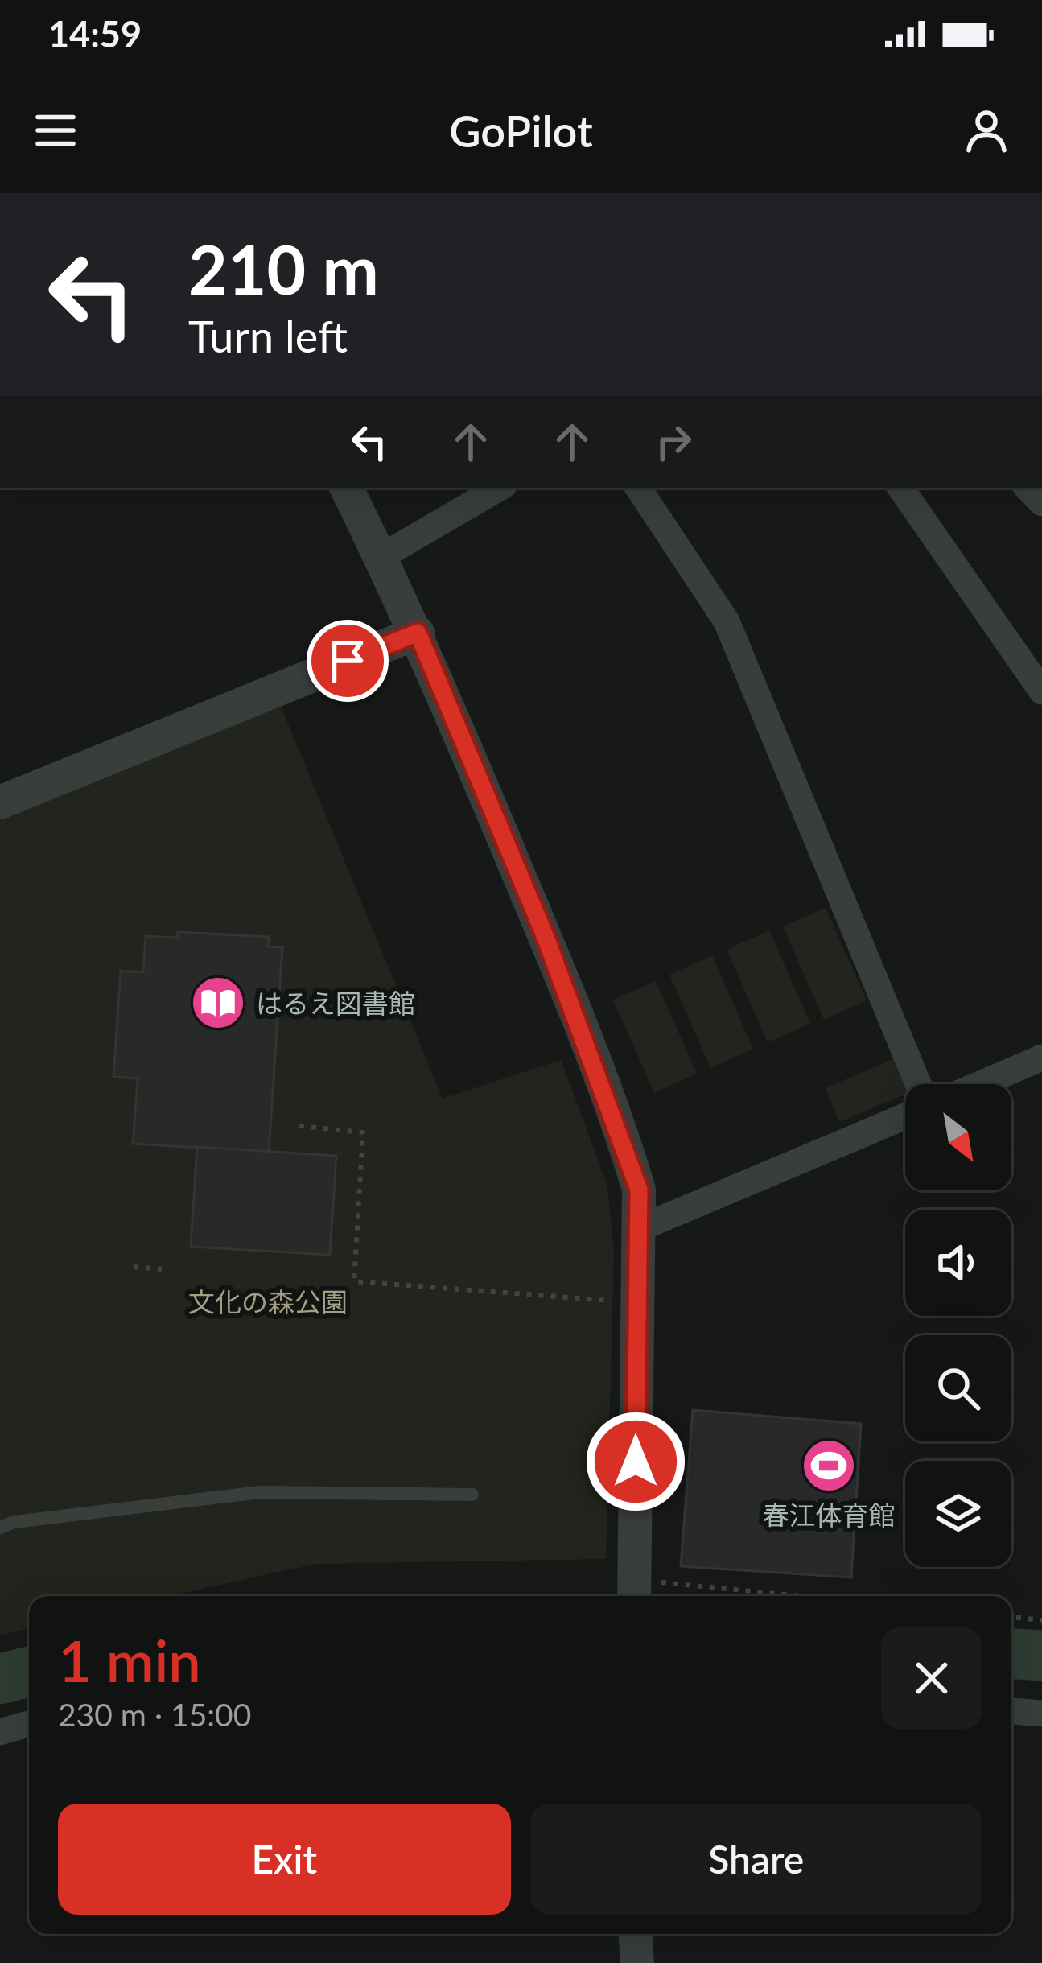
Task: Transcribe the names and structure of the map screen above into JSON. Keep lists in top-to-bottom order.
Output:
{
  "parks": ["文化の森公園"],
  "places": {
    "library": ["はるえ図書館"],
    "sports": ["春江体育館"]
  },
  "north": "bottom right",
  "page": {
    "status": "14:59",
    "header": "GoPilot",
    "turn": ["210 m", "Turn left"],
    "heading": ["1 min", "230 m · 15:00"],
    "buttons": ["Exit", "Share"]
  }
}
